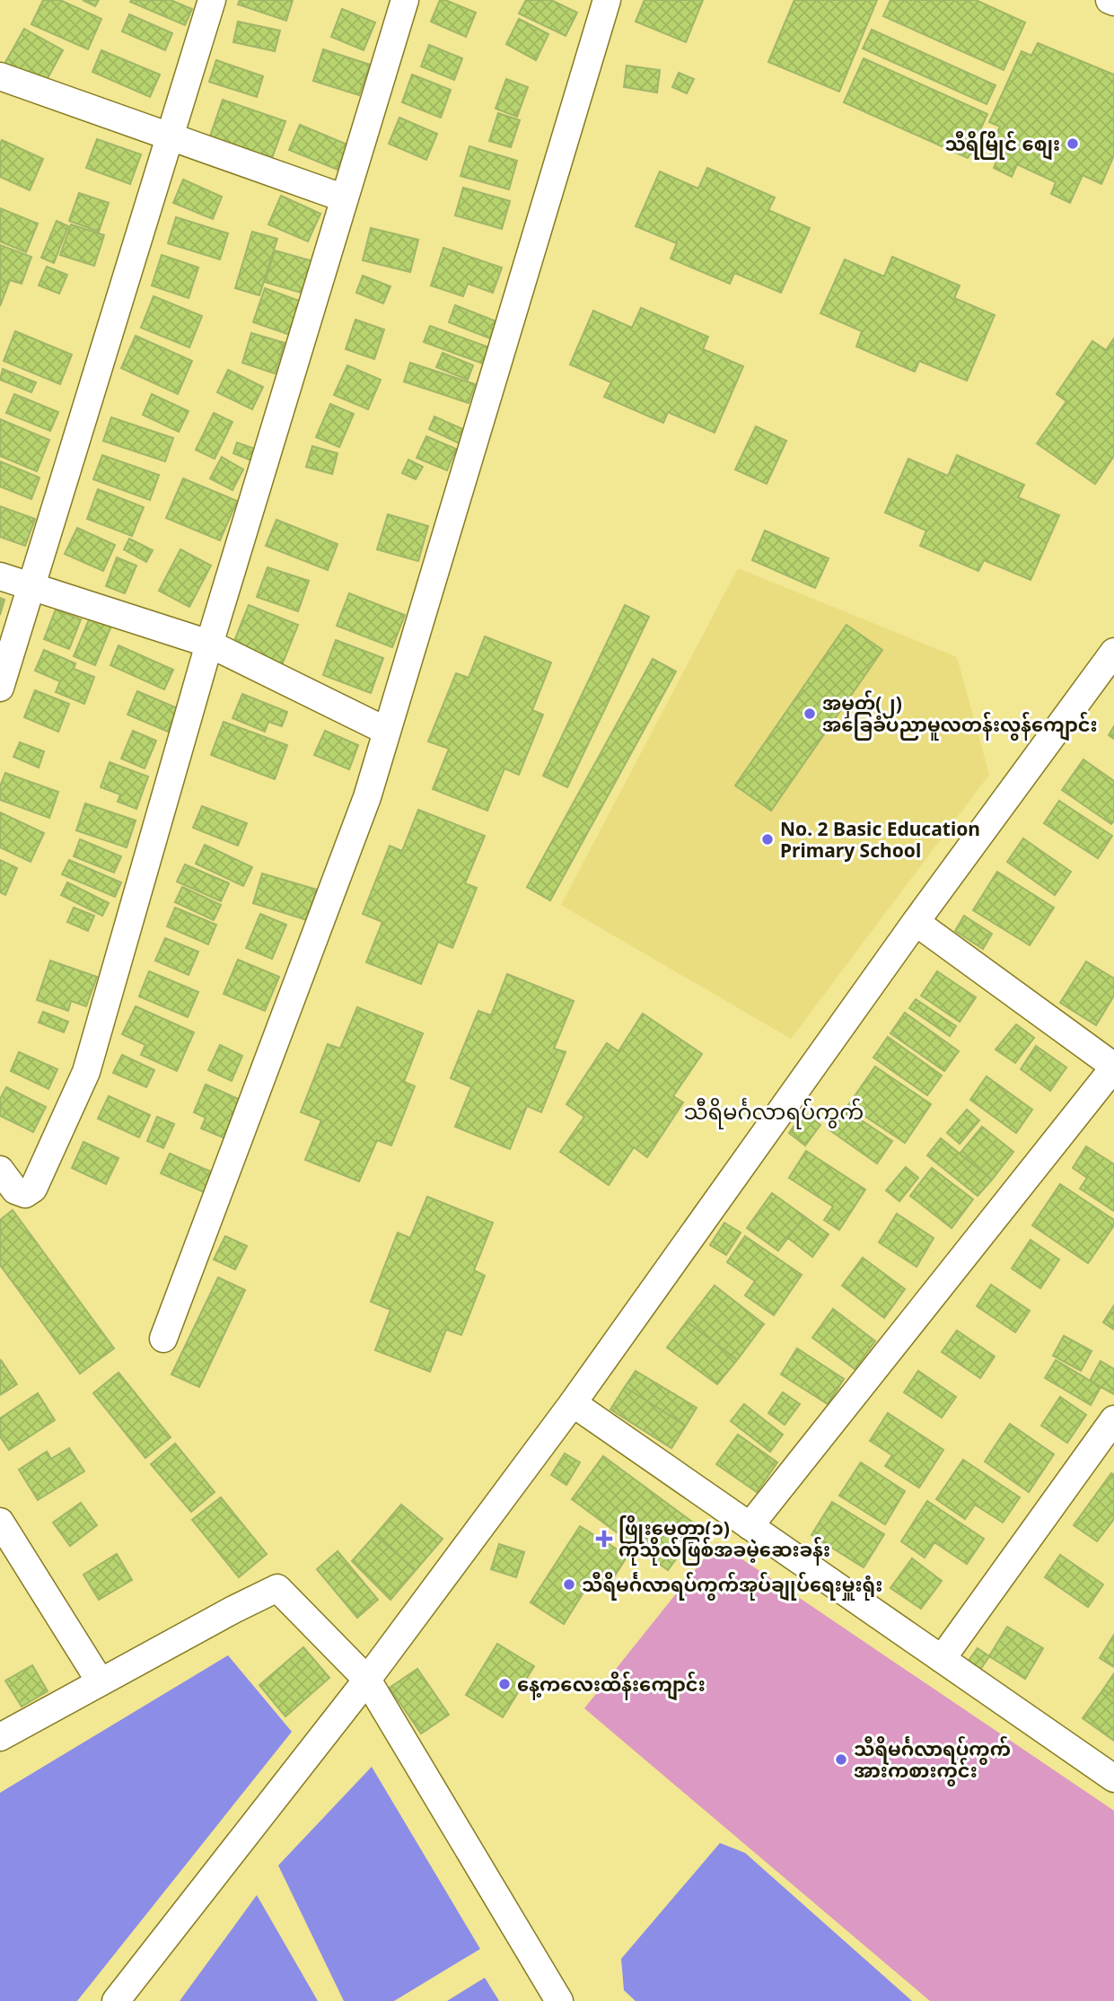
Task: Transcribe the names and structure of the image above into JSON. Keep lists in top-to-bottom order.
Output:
{
  "districts": ["သီရိမင်္ဂလာရပ်ကွက်"],
  "places": {
    "other": [
      "သီရိမြိုင် စျေး",
      "အမှတ်(၂) အခြေခံပညာမူလတန်းလွန်ကျောင်း",
      "No. 2 Basic Education Primary School",
      "သီရိမင်္ဂလာရပ်ကွက်အုပ်ချုပ်ရေးမှူးရုံး",
      "နေ့ကလေးထိန်းကျောင်း",
      "သီရိမင်္ဂလာရပ်ကွက် အားကစားကွင်း"
    ],
    "health": ["ဖြိုးမေတ္တာ(၁) ကုသိုလ်ဖြစ်အခမဲ့ဆေးခန်း"]
  }
}
